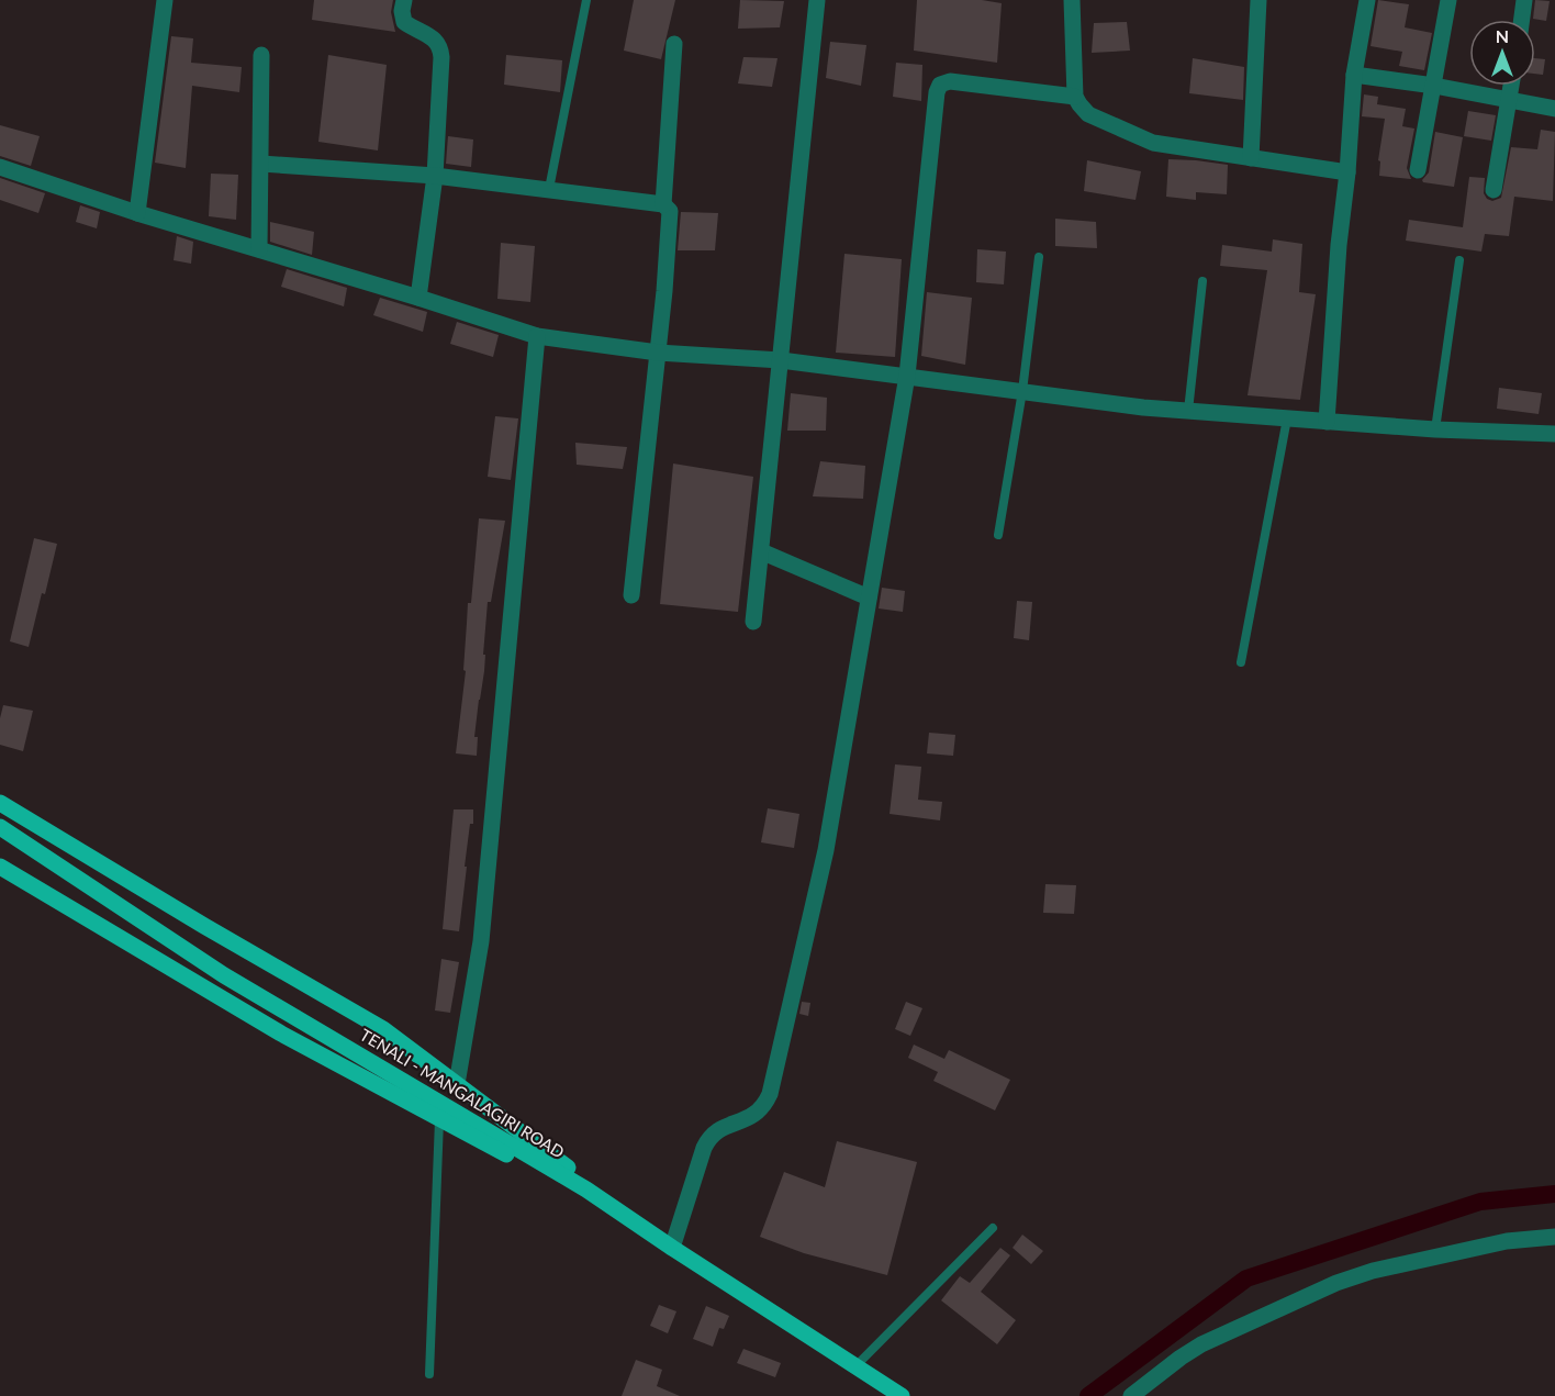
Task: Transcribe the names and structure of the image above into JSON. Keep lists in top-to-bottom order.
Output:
{
  "streets": {
    "main road": ["TENALI - MANGALAGIRI ROAD"]
  },
  "north": "top"
}
